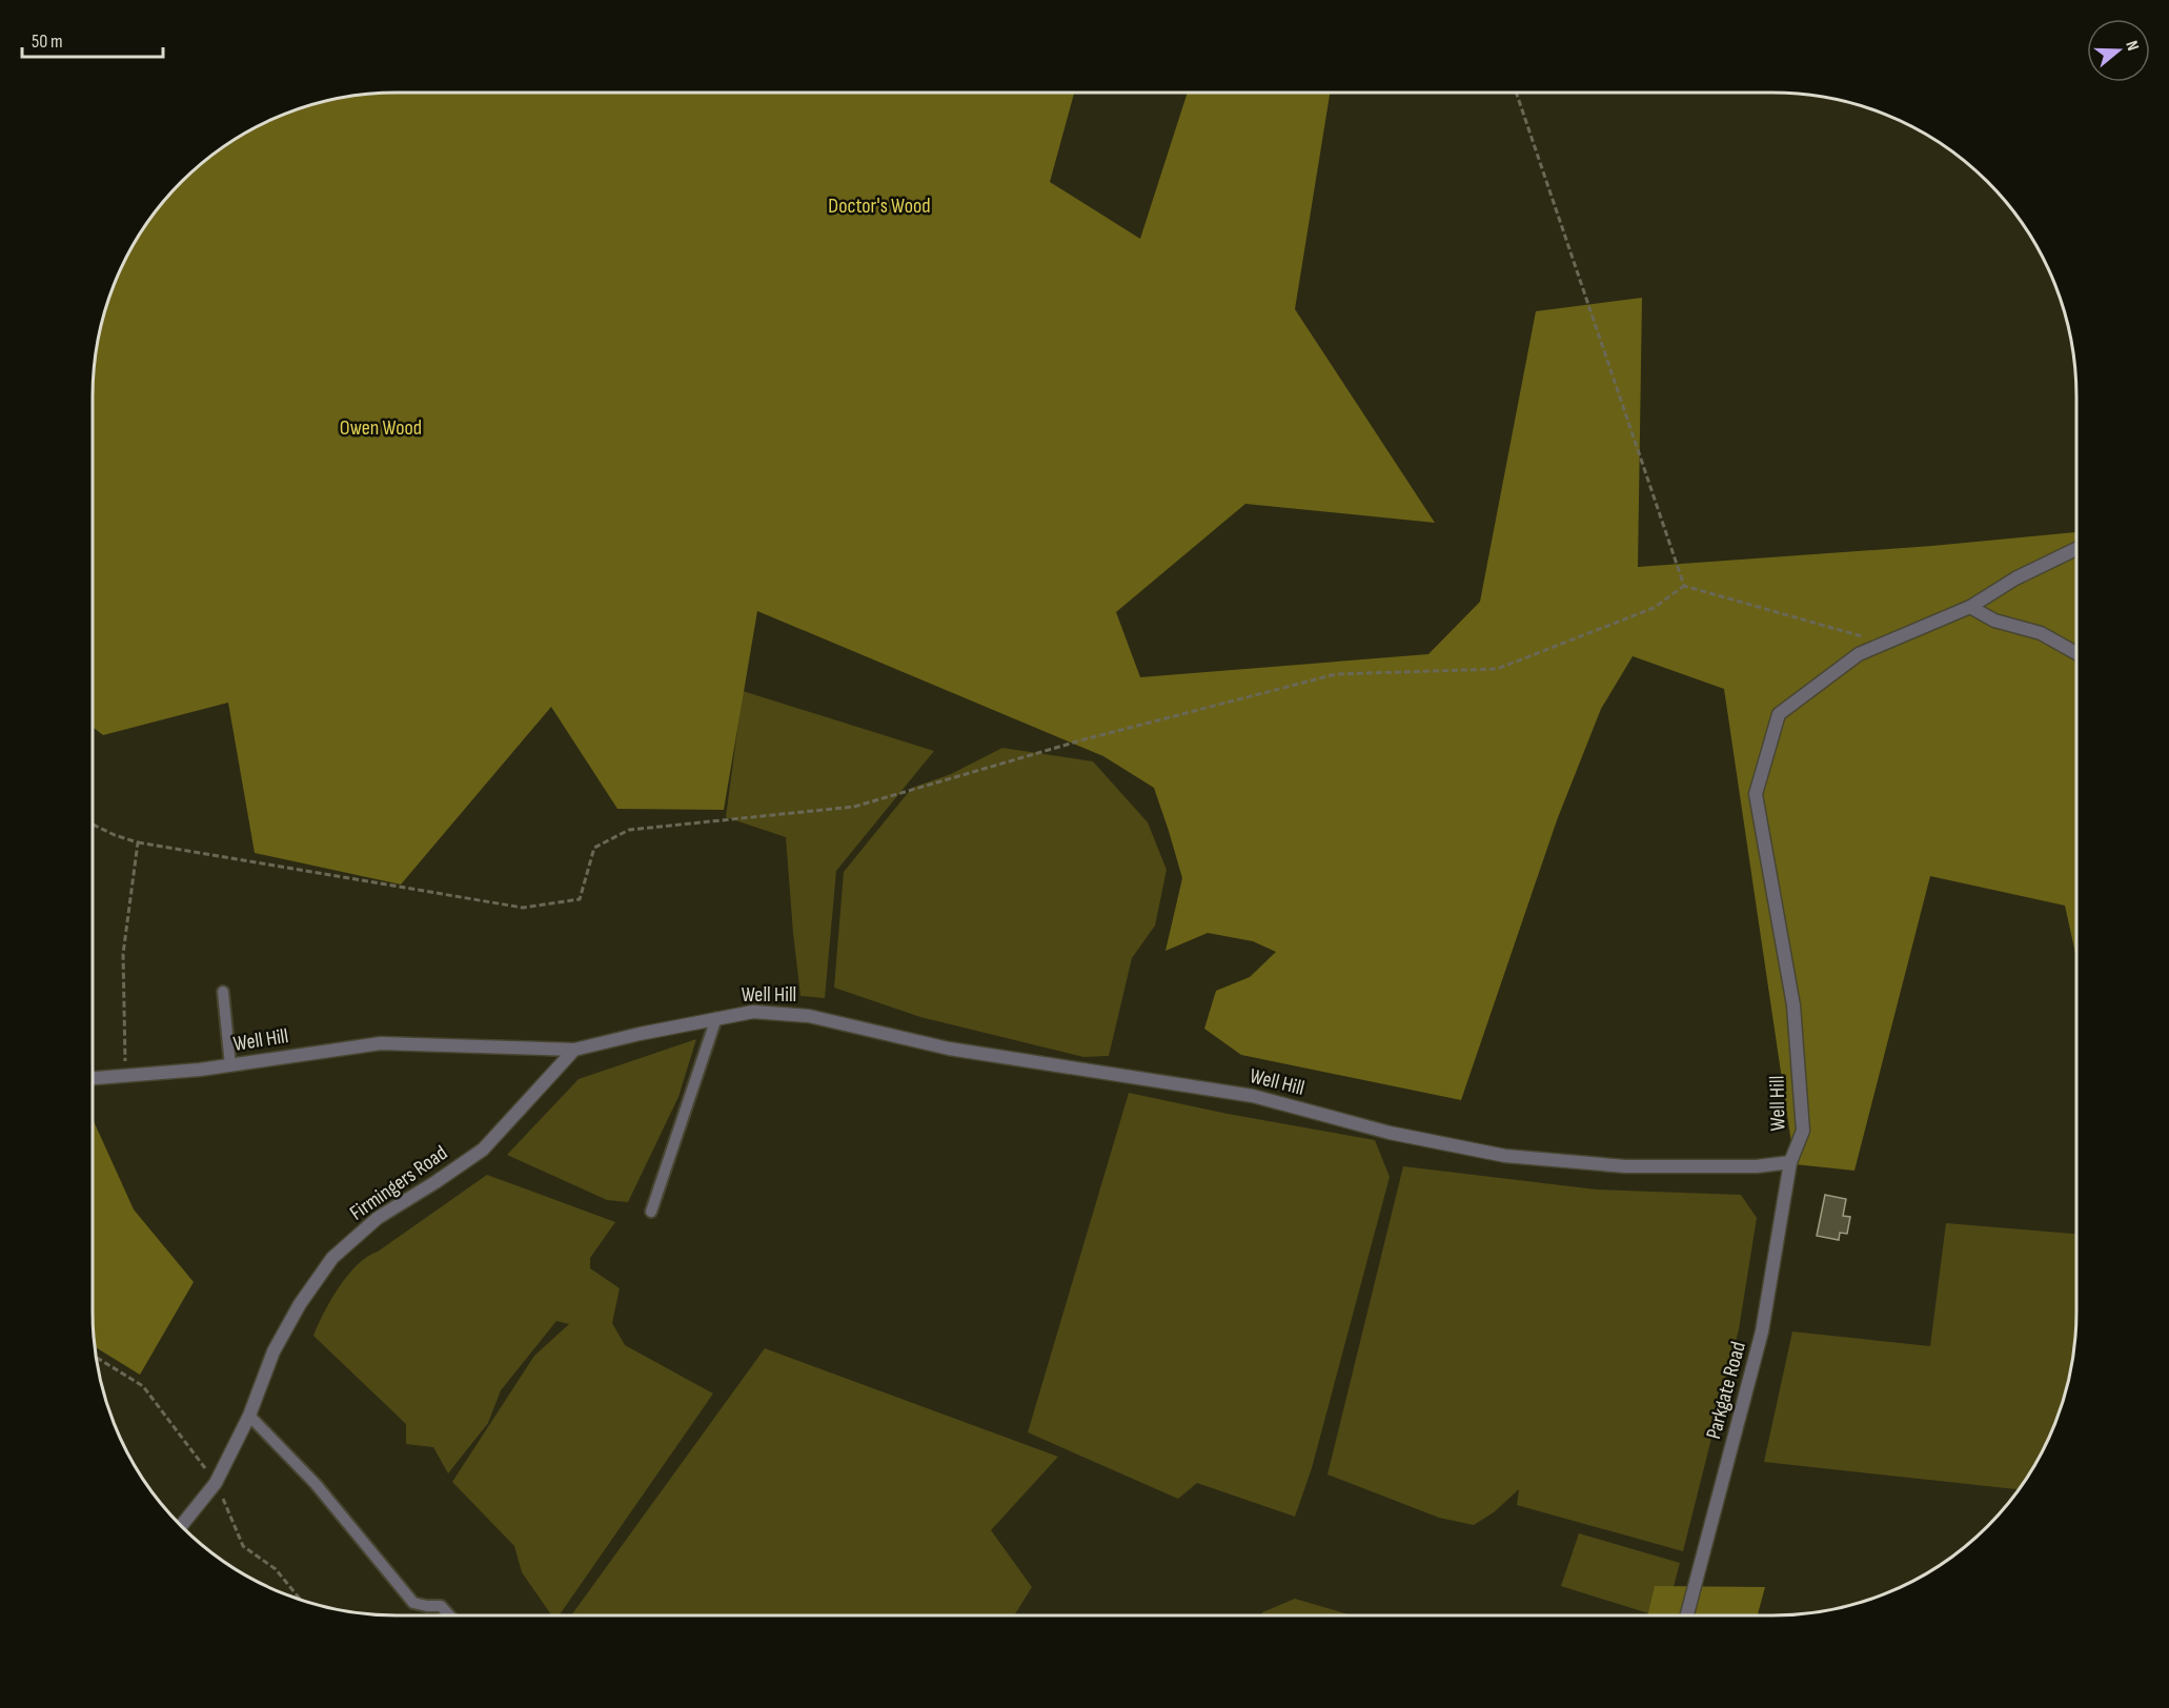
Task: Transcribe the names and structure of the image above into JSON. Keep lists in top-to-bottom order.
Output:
{
  "streets": {
    "street": ["Well Hill", "Firmingers Road", "Parkgate Road"]
  },
  "crossings": [
    ["Well Hill", "Firmingers Road"],
    ["Well Hill", "Parkgate Road"]
  ],
  "parks": ["Doctor's Wood", "Owen Wood"],
  "scale_bar": "50 m",
  "north": "right"
}
